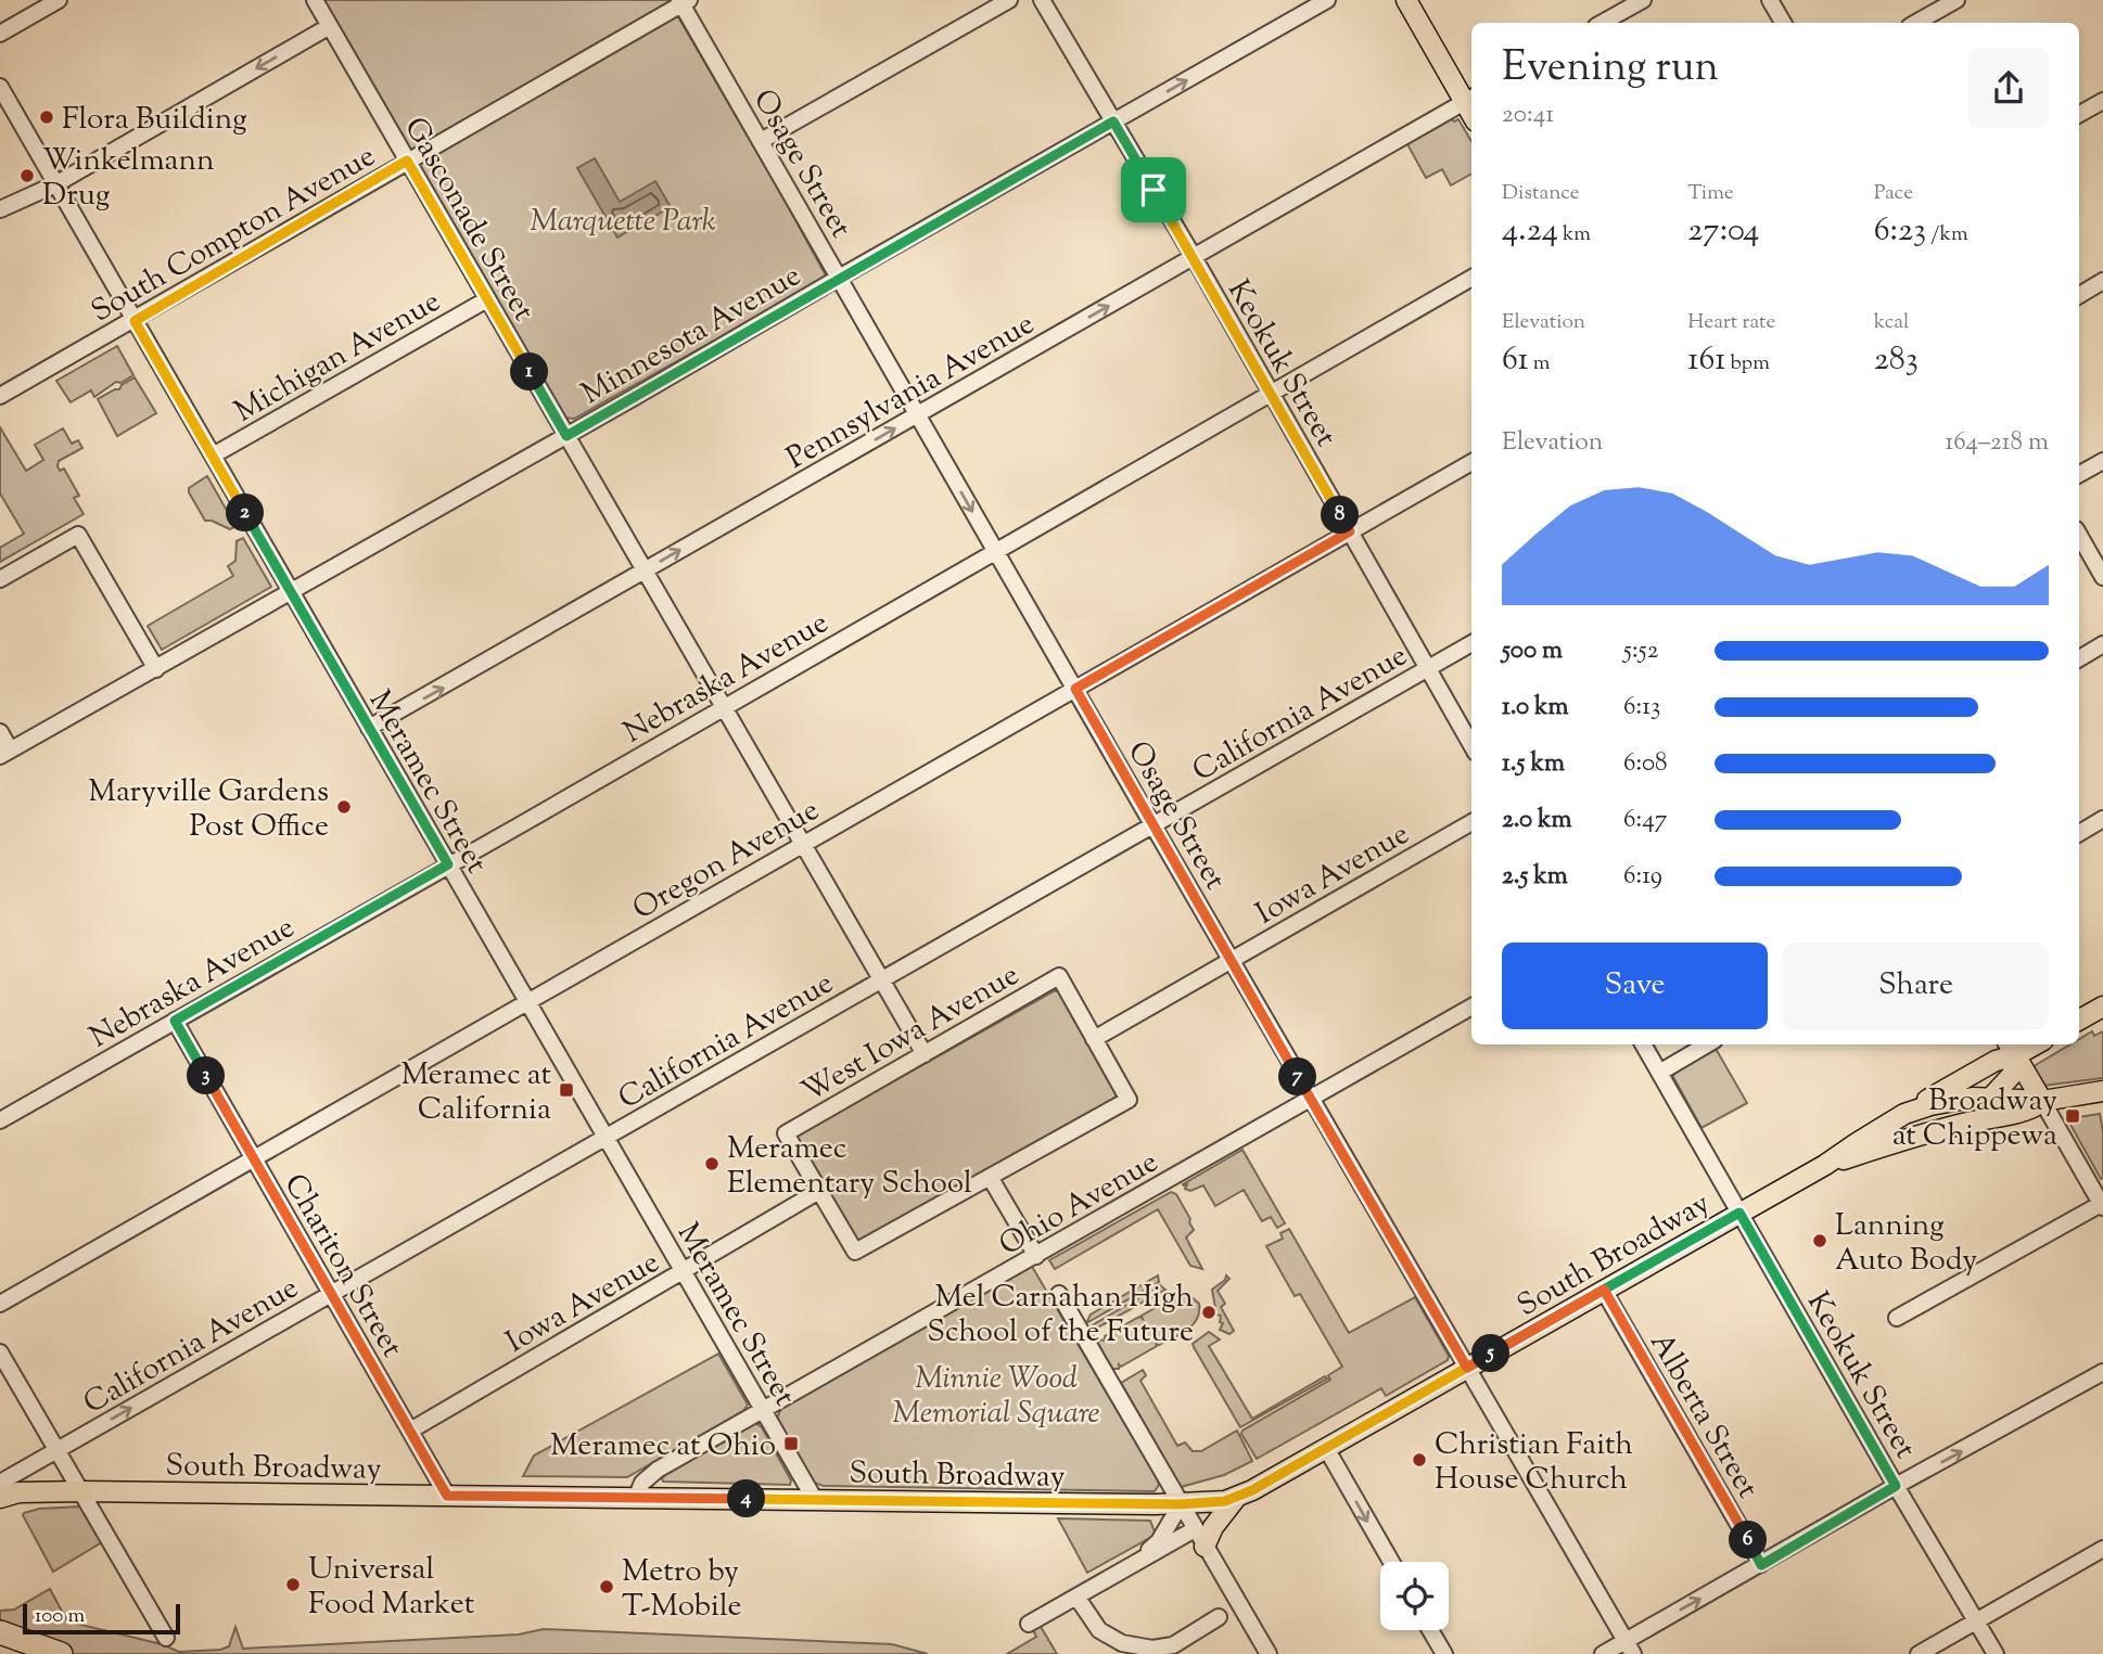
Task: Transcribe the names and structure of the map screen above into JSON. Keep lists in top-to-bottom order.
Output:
{
  "streets": {
    "main road": ["South Broadway"],
    "street": [
      "Osage Street",
      "Gasconade Street",
      "South Compton Avenue",
      "Minnesota Avenue",
      "Michigan Avenue",
      "Keokuk Street",
      "Pennsylvania Avenue",
      "Nebraska Avenue",
      "California Avenue",
      "Meramec Street",
      "Oregon Avenue",
      "Iowa Avenue",
      "West Iowa Avenue",
      "Ohio Avenue",
      "Chariton Street",
      "Alberta Street"
    ]
  },
  "crossings": [
    ["Osage Street", "South Compton Avenue"],
    ["Osage Street", "Minnesota Avenue"],
    ["Osage Street", "Pennsylvania Avenue"],
    ["Osage Street", "Nebraska Avenue"],
    ["Osage Street", "California Avenue"],
    ["Osage Street", "Oregon Avenue"],
    ["Osage Street", "Iowa Avenue"],
    ["Osage Street", "Ohio Avenue"],
    ["Osage Street", "South Broadway"],
    ["Gasconade Street", "South Compton Avenue"],
    ["Gasconade Street", "Minnesota Avenue"],
    ["Gasconade Street", "Michigan Avenue"],
    ["Gasconade Street", "Pennsylvania Avenue"],
    ["Gasconade Street", "Nebraska Avenue"],
    ["Gasconade Street", "California Avenue"],
    ["Gasconade Street", "Oregon Avenue"],
    ["Gasconade Street", "West Iowa Avenue"],
    ["South Compton Avenue", "Meramec Street"],
    ["Minnesota Avenue", "Keokuk Street"],
    ["Minnesota Avenue", "Meramec Street"],
    ["Michigan Avenue", "Meramec Street"],
    ["Keokuk Street", "Pennsylvania Avenue"],
    ["Keokuk Street", "Nebraska Avenue"],
    ["Keokuk Street", "California Avenue"],
    ["Keokuk Street", "Oregon Avenue"],
    ["Keokuk Street", "South Broadway"],
    ["Pennsylvania Avenue", "Meramec Street"],
    ["Nebraska Avenue", "Meramec Street"],
    ["Nebraska Avenue", "Chariton Street"],
    ["California Avenue", "Meramec Street"],
    ["California Avenue", "Chariton Street"],
    ["Meramec Street", "Oregon Avenue"],
    ["Meramec Street", "Iowa Avenue"],
    ["Meramec Street", "Ohio Avenue"],
    ["Meramec Street", "South Broadway"],
    ["Oregon Avenue", "Chariton Street"],
    ["Iowa Avenue", "West Iowa Avenue"],
    ["Iowa Avenue", "Chariton Street"],
    ["Ohio Avenue", "South Broadway"],
    ["South Broadway", "Chariton Street"],
    ["South Broadway", "Alberta Street"]
  ],
  "one_way": ["Pennsylvania Avenue"],
  "parks": ["Marquette Park", "Minnie Wood Memorial Square"],
  "places": {
    "other": [
      "Flora Building",
      "Winkelmann Drug",
      "Maryville Gardens Post Office",
      "Meramec Elementary School",
      "Lanning Auto Body",
      "Mel Carnahan High School of the Future",
      "Christian Faith House Church",
      "Universal Food Market",
      "Metro by T-Mobile"
    ],
    "transit": ["Meramec at California", "Broadway at Chippewa", "Meramec at Ohio"]
  },
  "scale_bar": "100 m",
  "page": {
    "heading": ["Evening run", "20:41"],
    "stats": [
      ["Distance", "4.24 km"],
      ["Time", "27:04"],
      ["Pace", "6:23 /km"],
      ["Elevation", "61 m"],
      ["Heart rate", "161 bpm"],
      ["kcal", "283"]
    ],
    "pins": [
      "1",
      "2",
      "8",
      "3",
      "7",
      "5",
      "4",
      "6"
    ],
    "chart": ["Elevation", "164–218 m"],
    "list": [
      {
        "name": "500 m",
        "note": "5:52"
      },
      {
        "name": "1.0 km",
        "note": "6:13"
      },
      {
        "name": "1.5 km",
        "note": "6:08"
      },
      {
        "name": "2.0 km",
        "note": "6:47"
      },
      {
        "name": "2.5 km",
        "note": "6:19"
      }
    ],
    "buttons": ["Save", "Share"],
    "scale": "100 m"
  }
}
